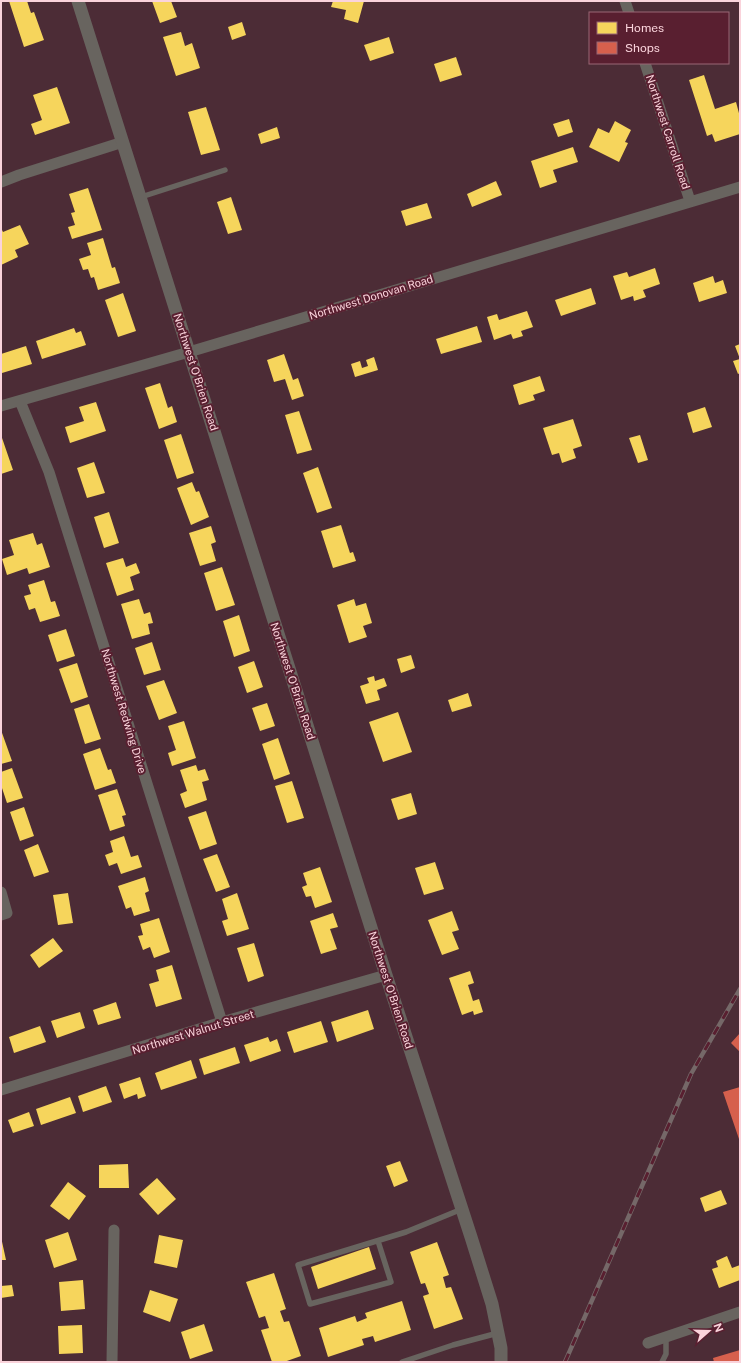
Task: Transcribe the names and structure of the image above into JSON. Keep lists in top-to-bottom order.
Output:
{
  "streets": {
    "street": [
      "Northwest Carroll Road",
      "Northwest Donovan Road",
      "Northwest O'Brien Road",
      "Northwest Redwing Drive",
      "Northwest Walnut Street"
    ]
  },
  "crossings": [
    ["Northwest Carroll Road", "Northwest Donovan Road"],
    ["Northwest Donovan Road", "Northwest O'Brien Road"],
    ["Northwest Donovan Road", "Northwest Redwing Drive"],
    ["Northwest O'Brien Road", "Northwest Walnut Street"],
    ["Northwest Redwing Drive", "Northwest Walnut Street"]
  ],
  "legend": ["Homes", "Shops"],
  "north": "right"
}
